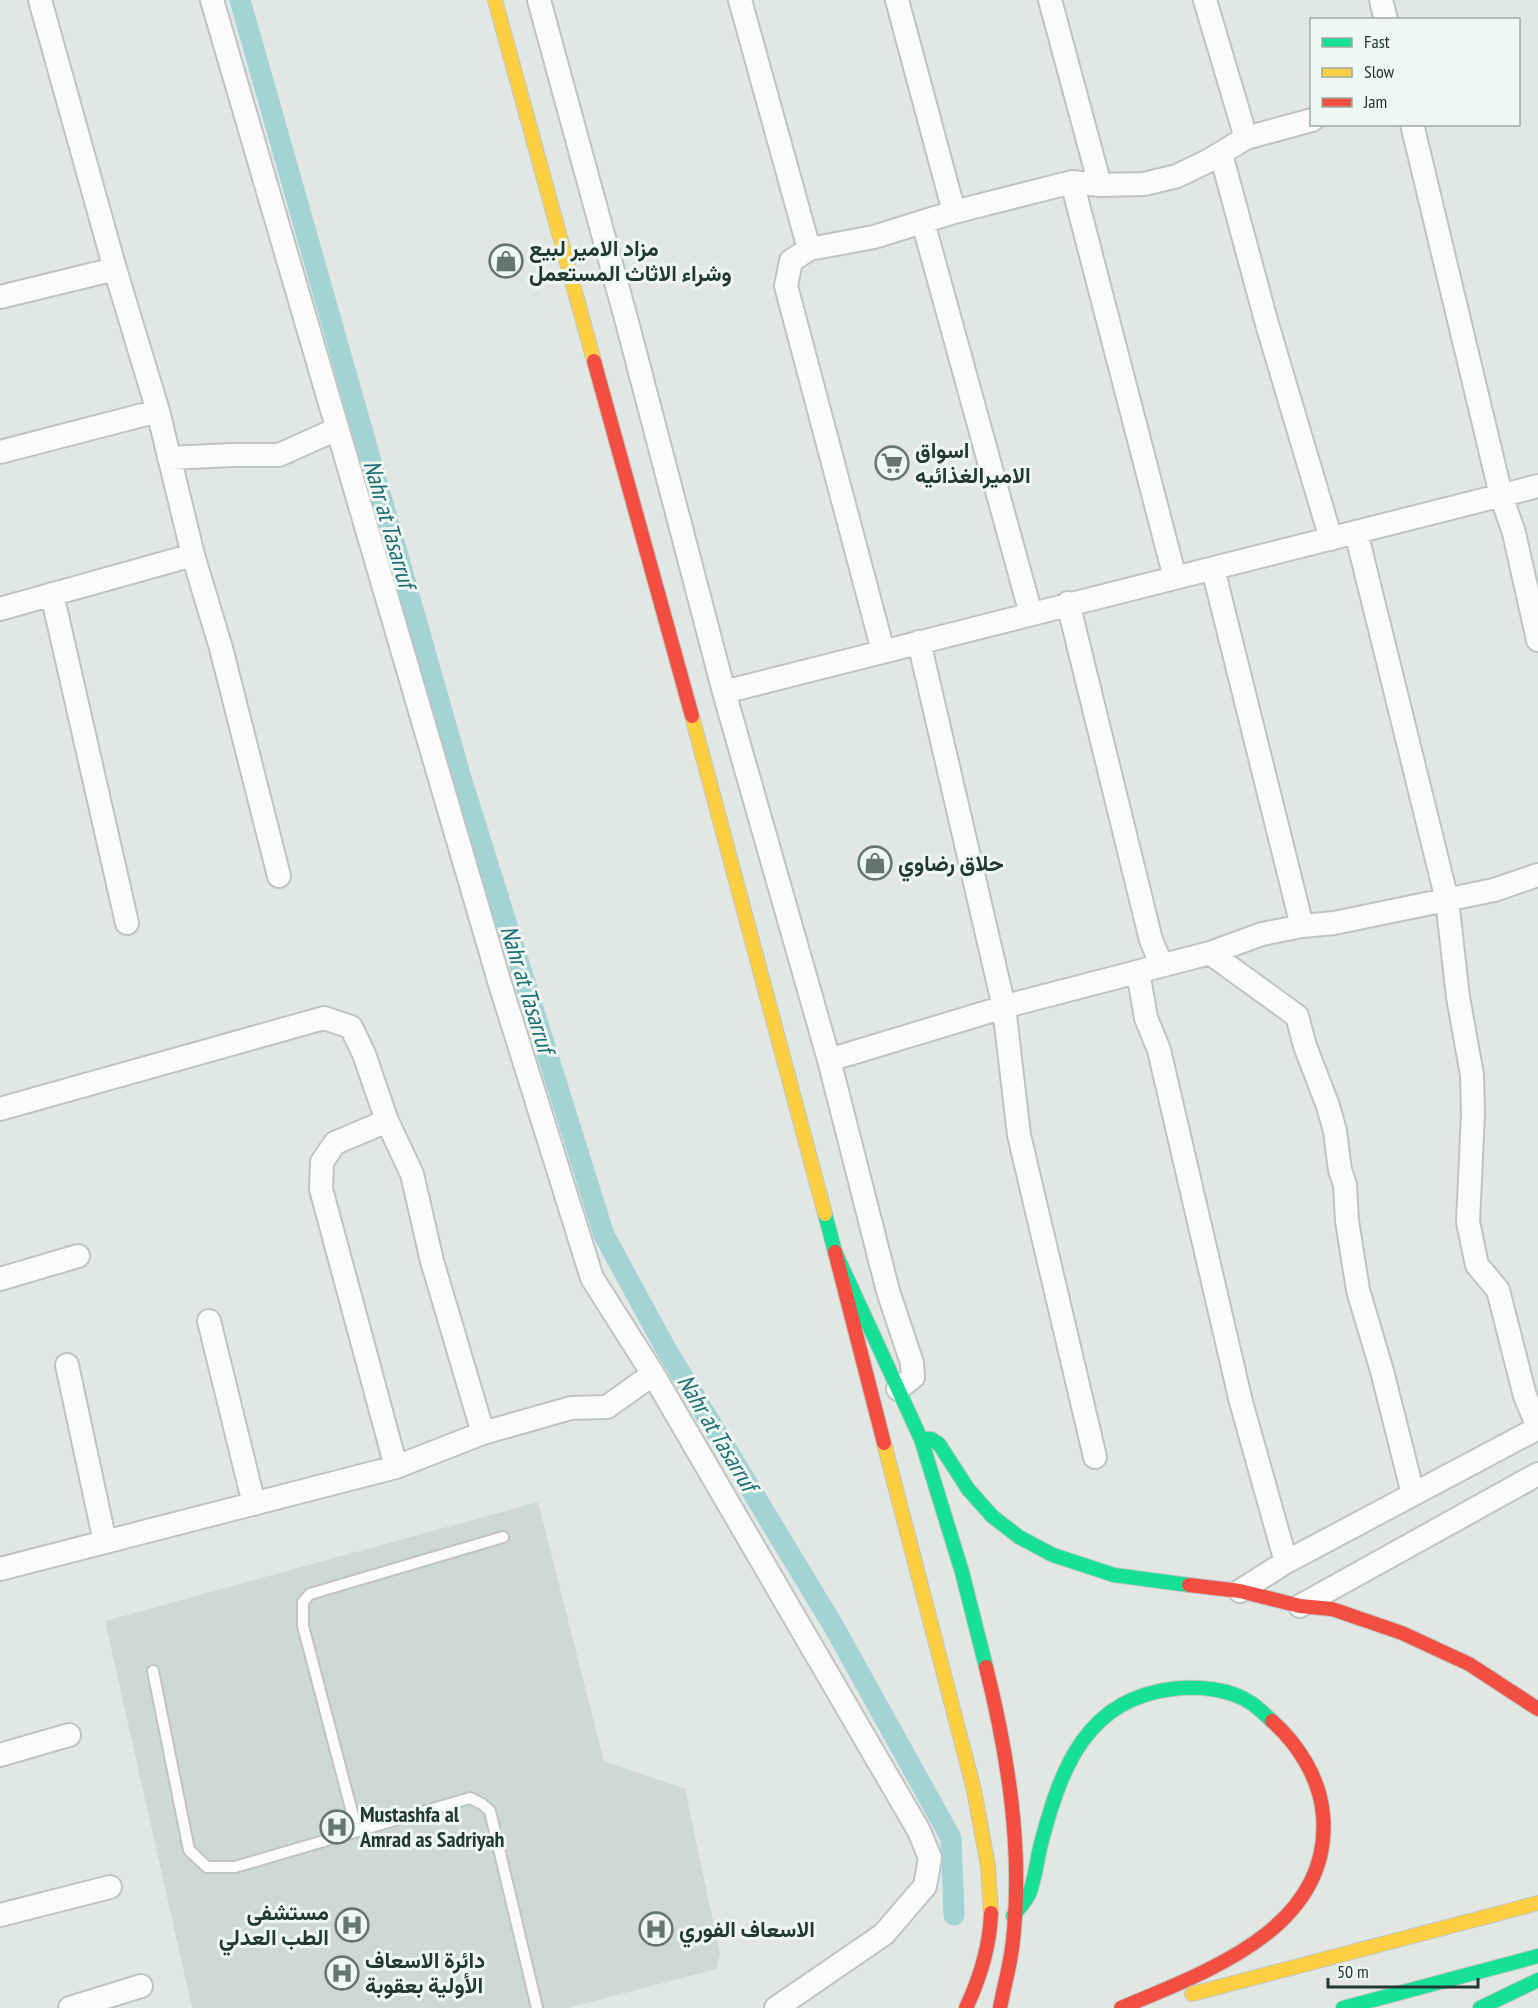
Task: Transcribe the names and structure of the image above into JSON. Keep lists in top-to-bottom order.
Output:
{
  "water": ["Nahr at Tasarruf"],
  "places": {
    "shop": ["مزاد الامير لبيع وشراء الاثاث المستعمل", "حلاق رضاوي"],
    "supermarket": ["اسواق الاميرالغذائيه"],
    "hospital": [
      "Mustashfa al Amrad as Sadriyah",
      "مستشفى الطب العدلي",
      "الاسعاف الفوري",
      "دائرة الاسعاف الأولية بعقوبة"
    ]
  },
  "legend": ["Fast", "Slow", "Jam"],
  "scale_bar": "50 m"
}
